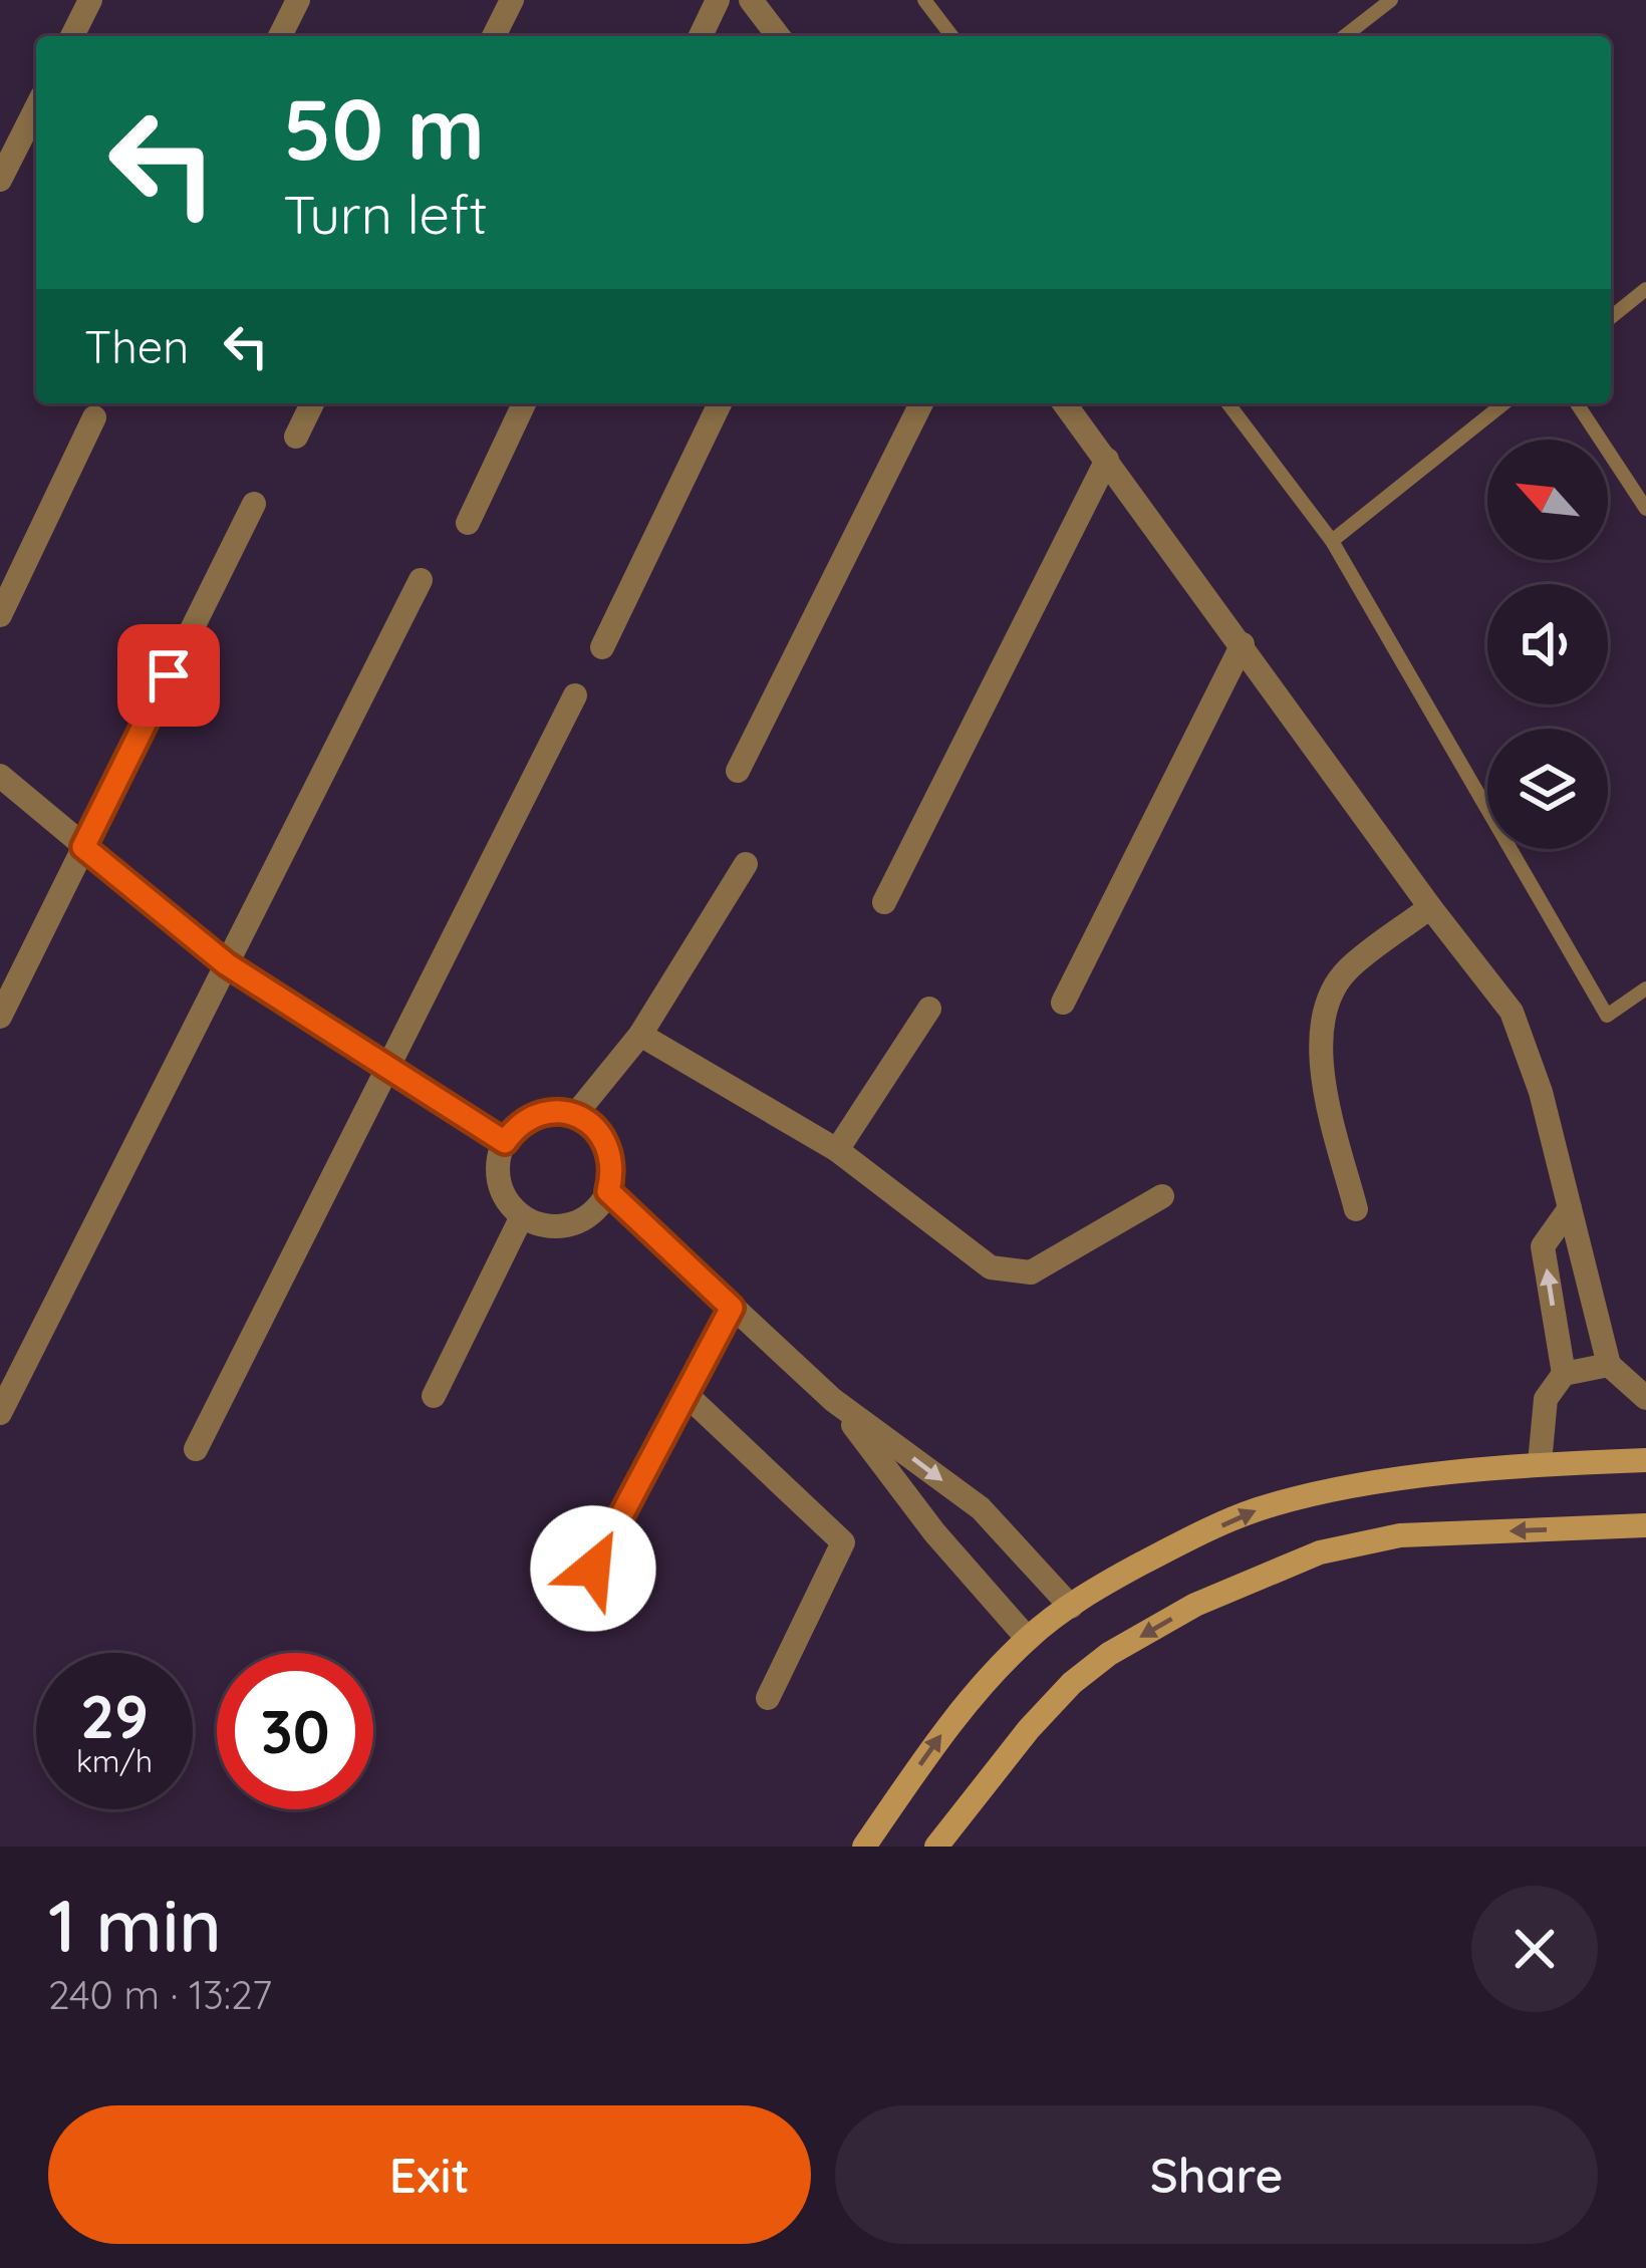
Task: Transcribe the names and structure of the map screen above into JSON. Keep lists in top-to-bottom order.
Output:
{
  "north": "top left",
  "page": {
    "turn": ["50 m", "Turn left"],
    "then": "Then",
    "speed": "29 km/h",
    "limit": "30",
    "heading": ["1 min", "240 m · 13:27"],
    "buttons": ["Exit", "Share"]
  }
}
